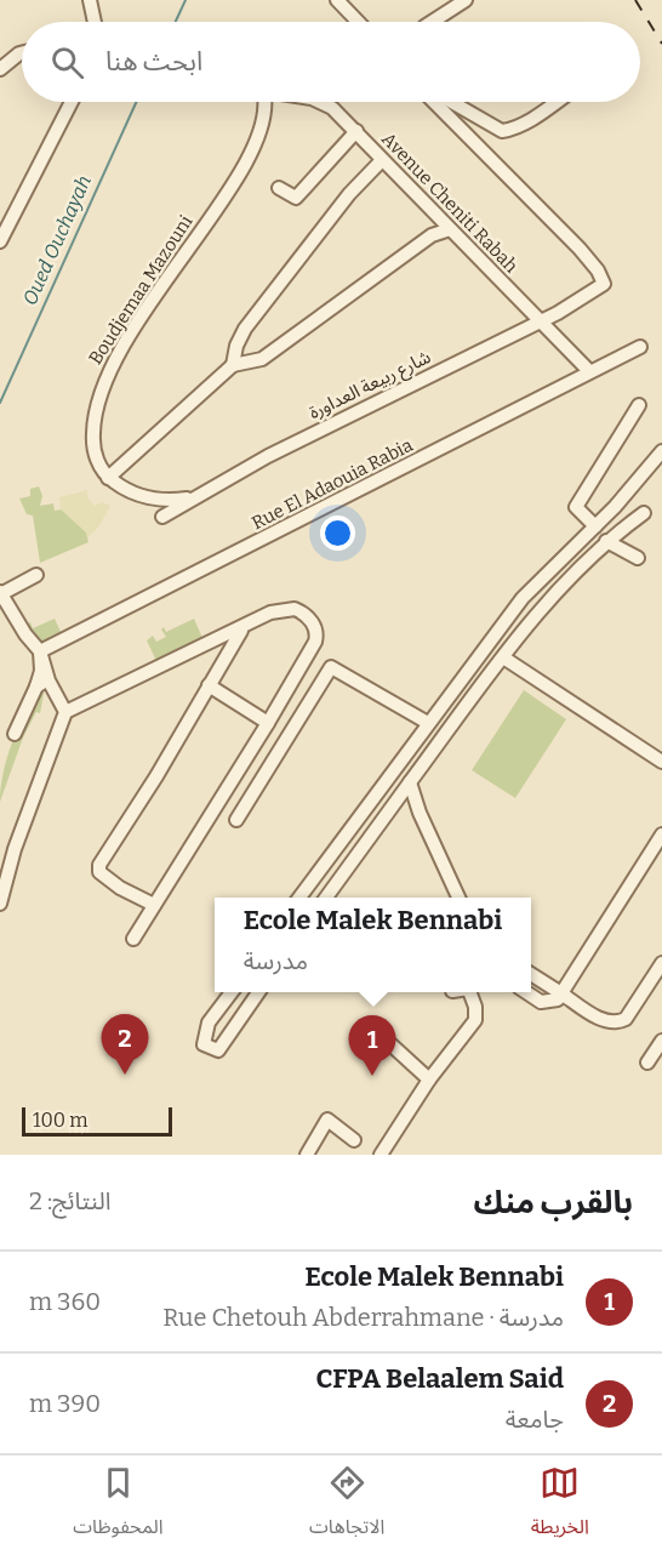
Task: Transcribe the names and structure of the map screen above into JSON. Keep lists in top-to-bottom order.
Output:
{
  "streets": {
    "street": [
      "Avenue Cheniti Rabah",
      "Boudjemaa Mazouni",
      "شارع ربيعة العداورة",
      "Rue El Adaouia Rabia"
    ]
  },
  "crossings": [
    ["Avenue Cheniti Rabah", "شارع ربيعة العداورة"],
    ["Avenue Cheniti Rabah", "Rue El Adaouia Rabia"]
  ],
  "water": ["Oued Ouchayah"],
  "scale_bar": "100 m",
  "page": {
    "search": "ابحث هنا",
    "popup": ["Ecole Malek Bennabi", "مدرسة"],
    "pins": ["2", "1"],
    "scale": "100 m",
    "heading": ["بالقرب منك", "النتائج: 2"],
    "list": [
      {
        "mark": "1",
        "name": "Ecole Malek Bennabi",
        "note": "مدرسة · Rue Chetouh Abderrahmane",
        "value": "360 m"
      },
      {
        "mark": "2",
        "name": "CFPA Belaalem Said",
        "note": "جامعة",
        "value": "390 m"
      }
    ],
    "nav": ["الخريطة", "الاتجاهات", "المحفوظات"]
  }
}
